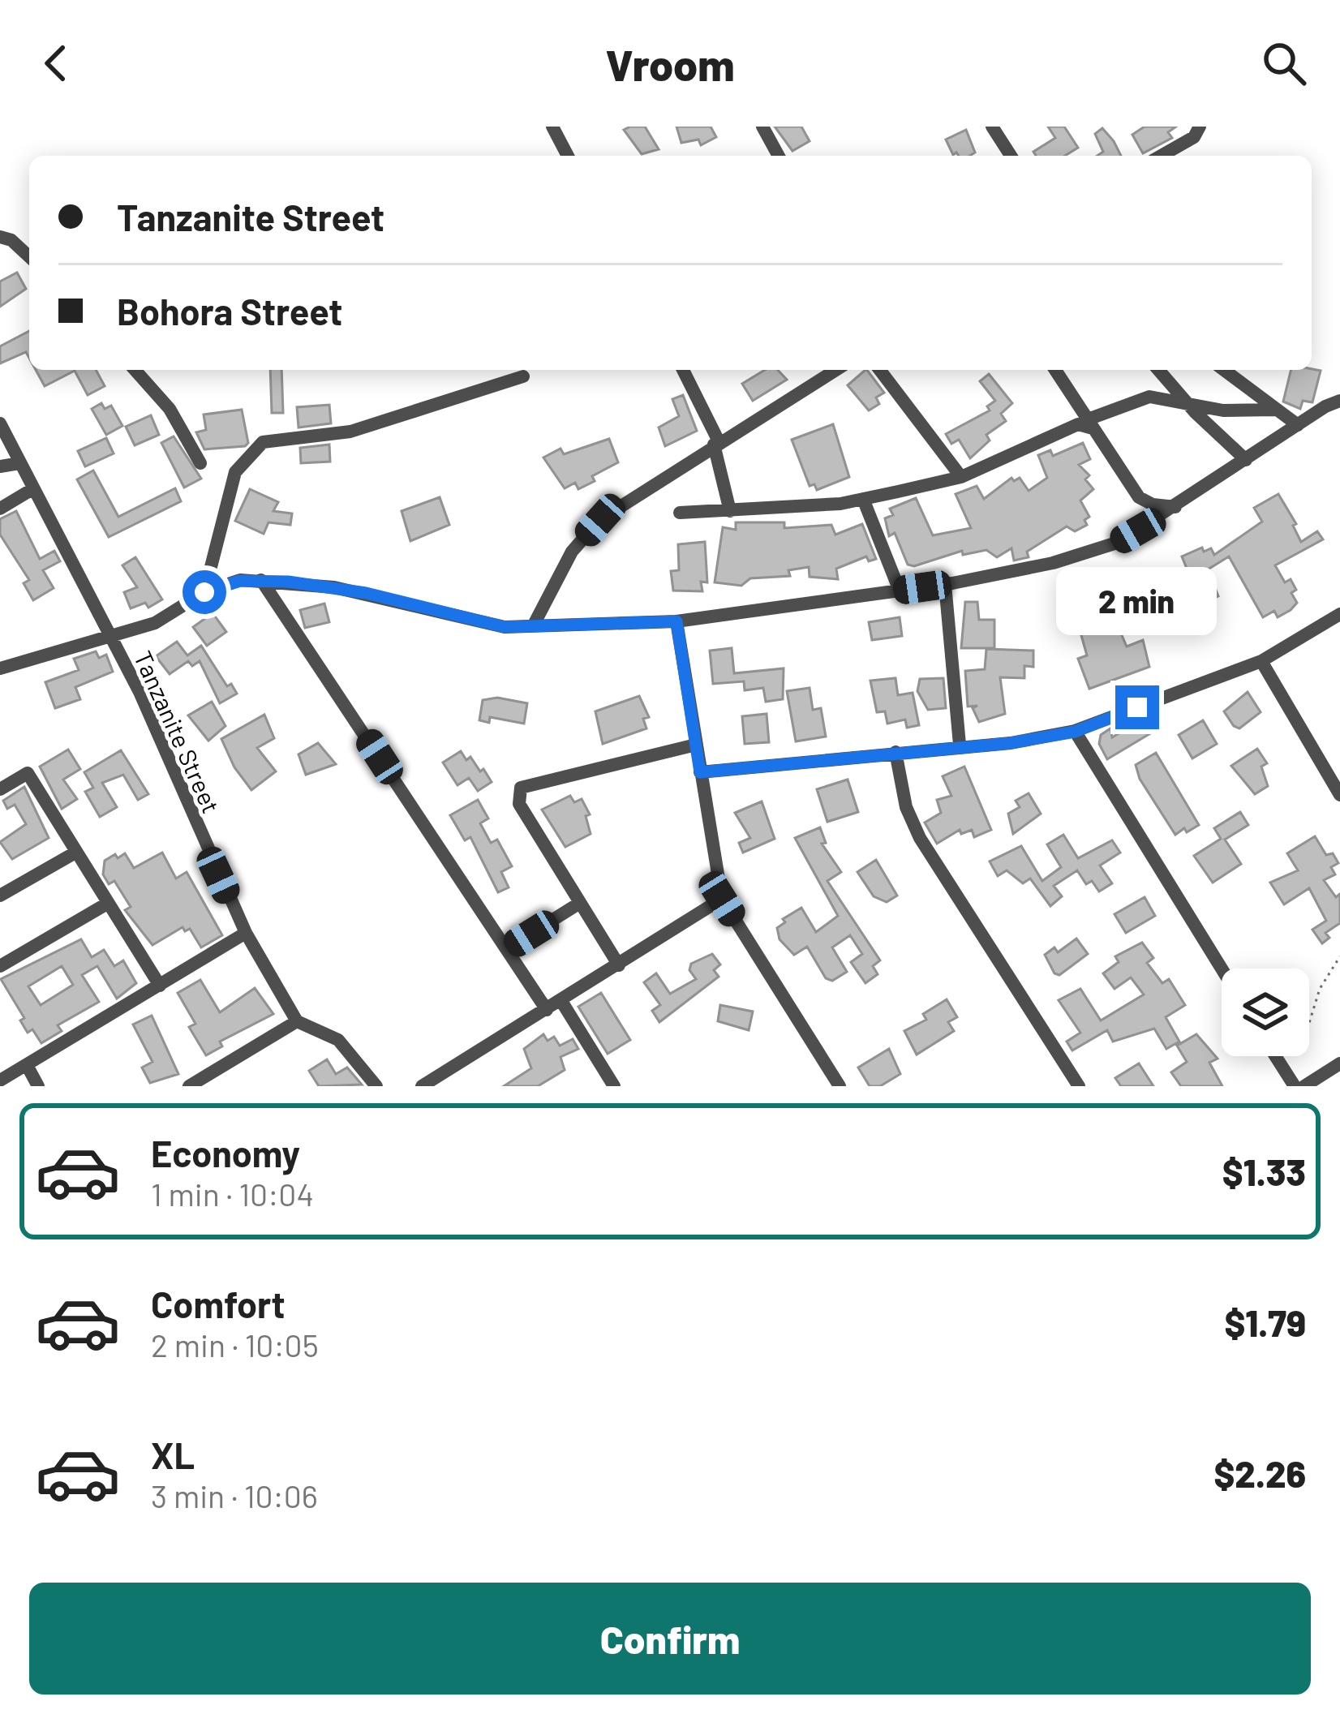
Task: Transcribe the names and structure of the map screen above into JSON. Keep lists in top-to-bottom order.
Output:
{
  "streets": {
    "street": ["Tanzanite Street"]
  },
  "page": {
    "header": "Vroom",
    "banner": ["Tanzanite Street", "Bohora Street"],
    "bubble": "2 min",
    "list": [
      {
        "name": "Economy",
        "note": "1 min · 10:04",
        "value": "$1.33"
      },
      {
        "name": "Comfort",
        "note": "2 min · 10:05",
        "value": "$1.79"
      },
      {
        "name": "XL",
        "note": "3 min · 10:06",
        "value": "$2.26"
      }
    ],
    "buttons": "Confirm"
  }
}
